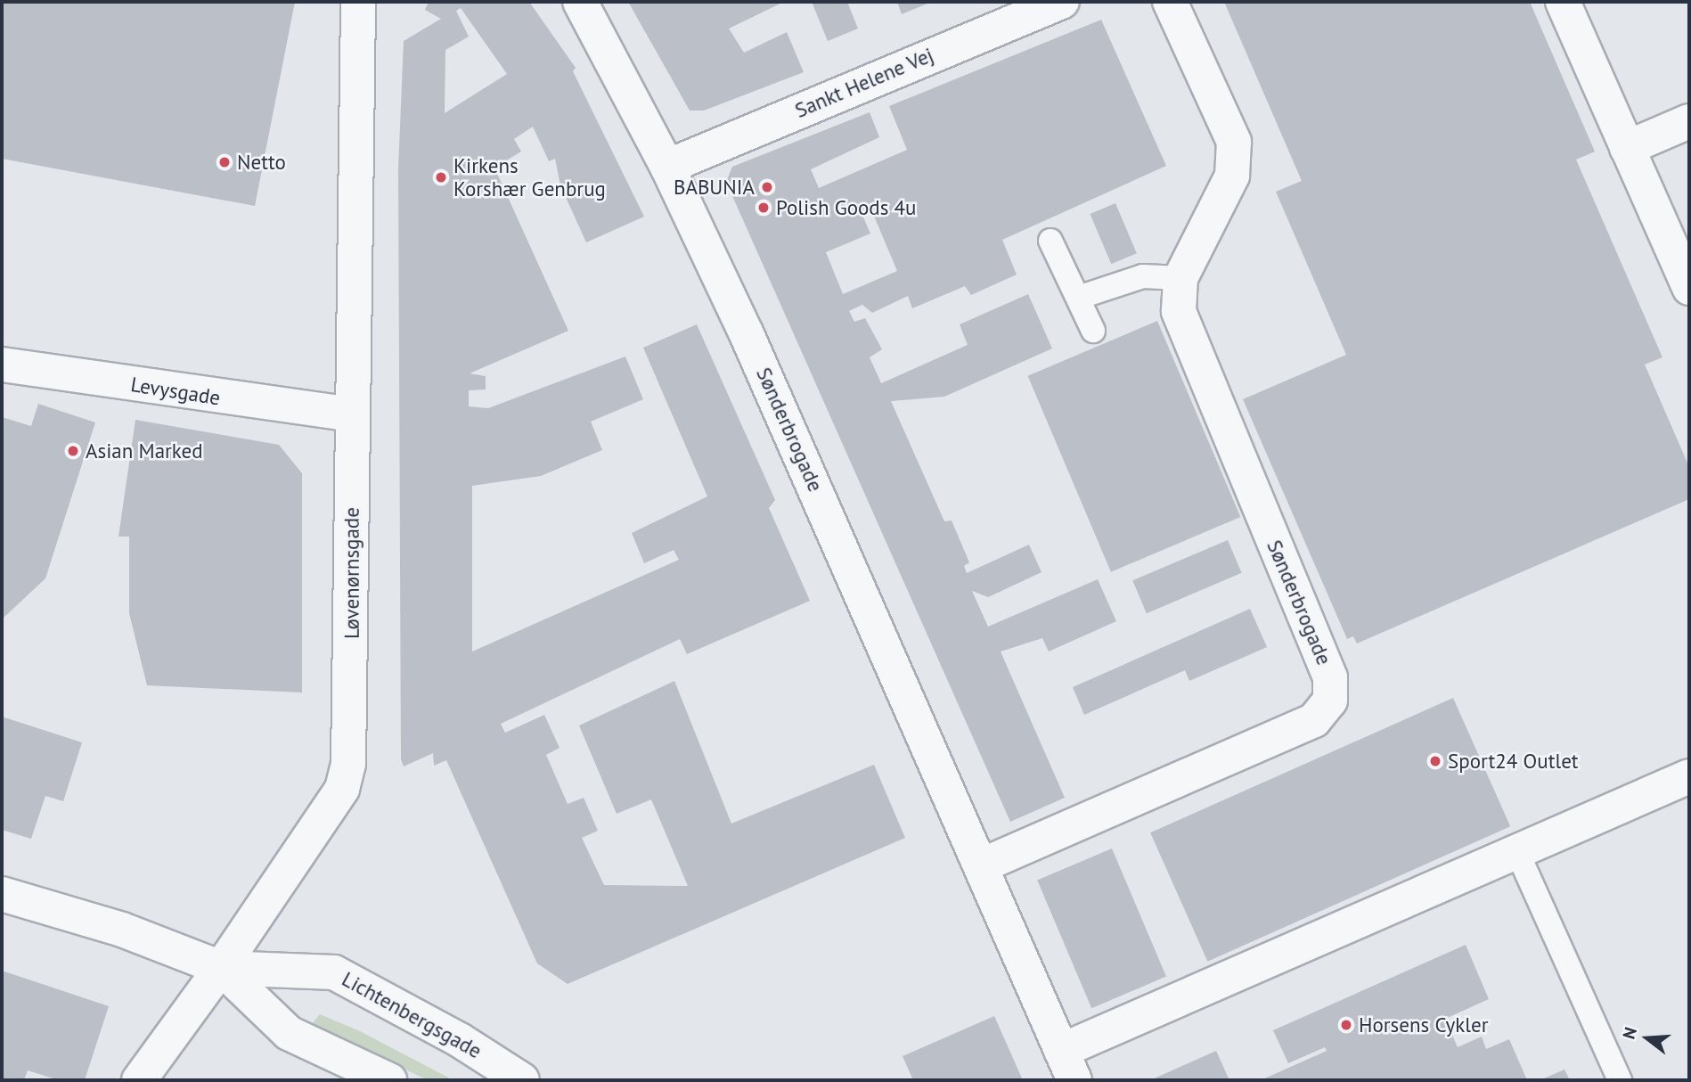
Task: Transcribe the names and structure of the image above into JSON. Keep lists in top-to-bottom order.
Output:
{
  "streets": {
    "street": [
      "Sankt Helene Vej",
      "Levysgade",
      "Sønderbrogade",
      "Løvenørnsgade",
      "Lichtenbergsgade"
    ]
  },
  "crossings": [
    ["Sankt Helene Vej", "Sønderbrogade"],
    ["Levysgade", "Løvenørnsgade"],
    ["Løvenørnsgade", "Lichtenbergsgade"]
  ],
  "places": [
    "Netto",
    "Kirkens Korshær Genbrug",
    "BABUNIA",
    "Polish Goods 4u",
    "Asian Marked",
    "Sport24 Outlet",
    "Horsens Cykler"
  ],
  "north": "left"
}
